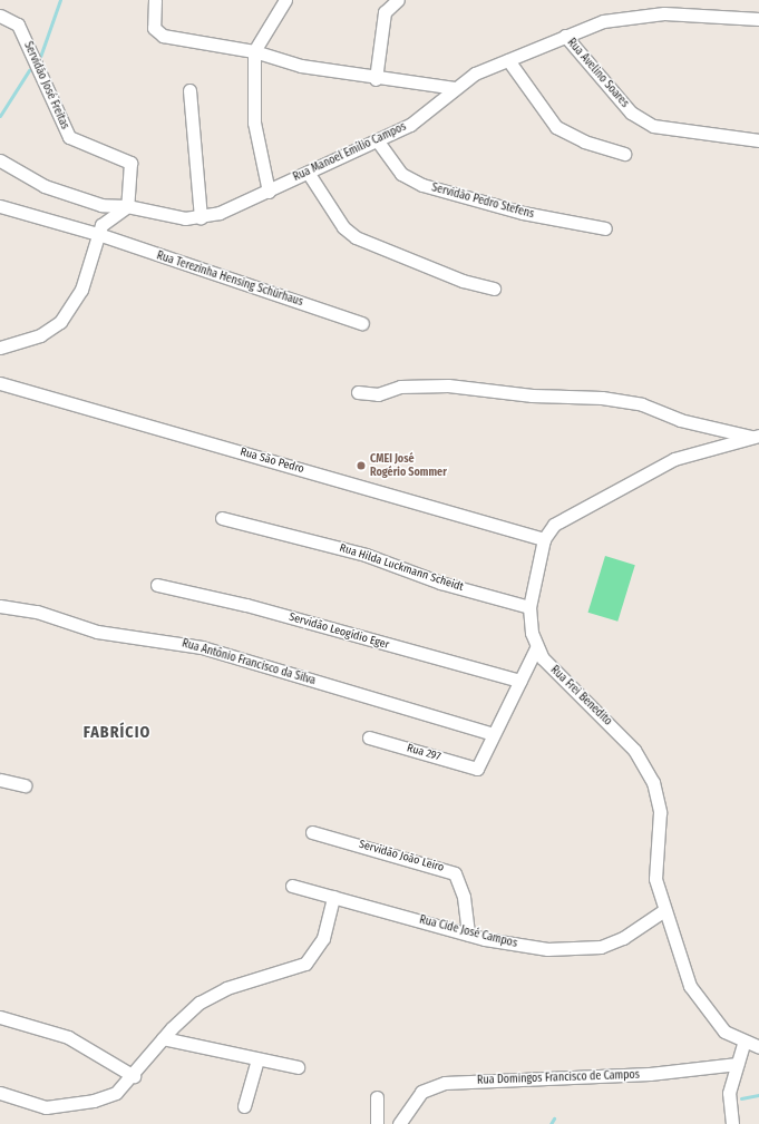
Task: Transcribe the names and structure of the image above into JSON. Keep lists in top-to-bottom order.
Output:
{
  "streets": {
    "street": [
      "Rua Avelino Soares",
      "Servidão José Freitas",
      "Rua Manoel Emílio Campos",
      "Servidão Pedro Stefens",
      "Rua Terezinha Hensing Schürhaus",
      "Rua São Pedro",
      "Rua Hilda Luckmann Scheidt",
      "Servidão Leogídio Eger",
      "Rua Antônio Francisco da Silva",
      "Rua Frei Benedito",
      "Rua 297",
      "Servidão João Leiro",
      "Rua Cide José Campos",
      "Rua Domingos Francisco de Campos"
    ]
  },
  "crossings": [
    ["Rua Avelino Soares", "Rua Manoel Emílio Campos"],
    ["Rua Manoel Emílio Campos", "Servidão Pedro Stefens"],
    ["Rua São Pedro", "Rua Frei Benedito"],
    ["Rua Hilda Luckmann Scheidt", "Rua Frei Benedito"],
    ["Rua Antônio Francisco da Silva", "Rua 297"],
    ["Rua Frei Benedito", "Rua Cide José Campos"],
    ["Servidão João Leiro", "Rua Cide José Campos"]
  ],
  "districts": ["FABRÍCIO"],
  "places": ["CMEI José Rogério Sommer"]
}
